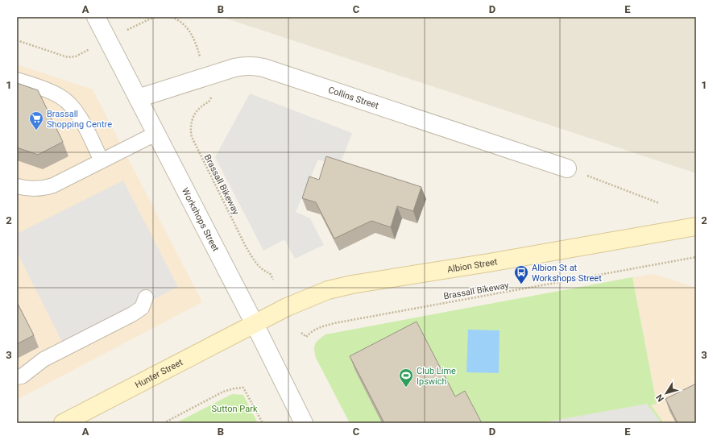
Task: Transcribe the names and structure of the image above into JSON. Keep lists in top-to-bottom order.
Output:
{
  "streets": {
    "main road": ["Albion Street", "Hunter Street"],
    "street": ["Collins Street", "Workshops Street"],
    "path": ["Brassall Bikeway"]
  },
  "crossings": [
    ["Collins Street", "Workshops Street"],
    ["Workshops Street", "Albion Street"],
    ["Workshops Street", "Hunter Street"],
    ["Albion Street", "Hunter Street"]
  ],
  "parks": ["Sutton Park"],
  "places": {
    "supermarket": ["Brassall Shopping Centre"],
    "bus stop": ["Albion St at Workshops Street"],
    "sports": ["Club Lime Ipswich"]
  },
  "north": "bottom left",
  "grid": {
    "columns": [
      "A",
      "B",
      "C",
      "D",
      "E"
    ],
    "rows": ["1", "2", "3"]
  }
}
